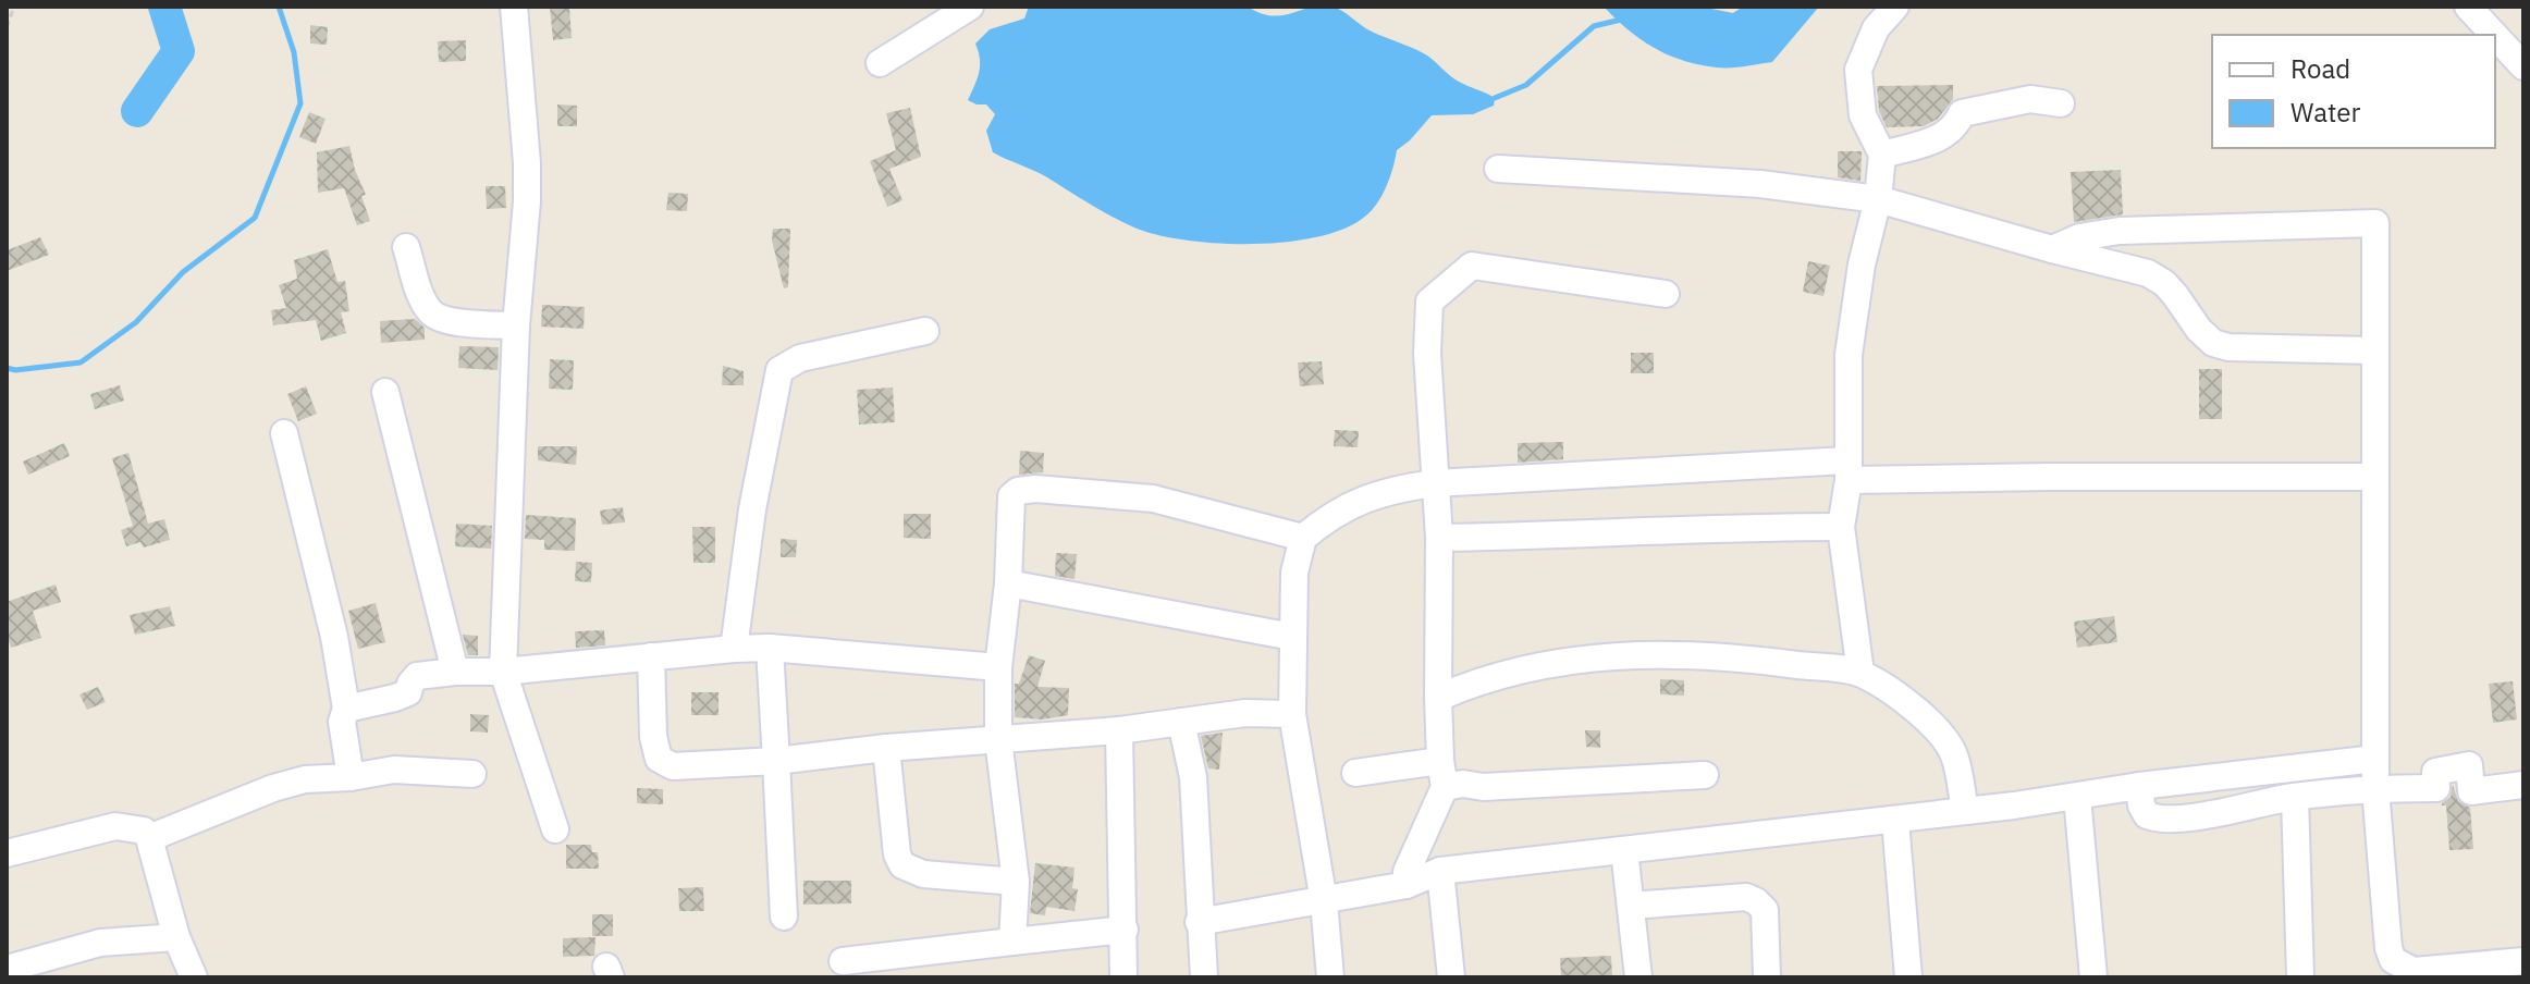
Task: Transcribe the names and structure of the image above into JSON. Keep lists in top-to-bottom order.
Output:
{
  "legend": ["Road", "Water"]
}
